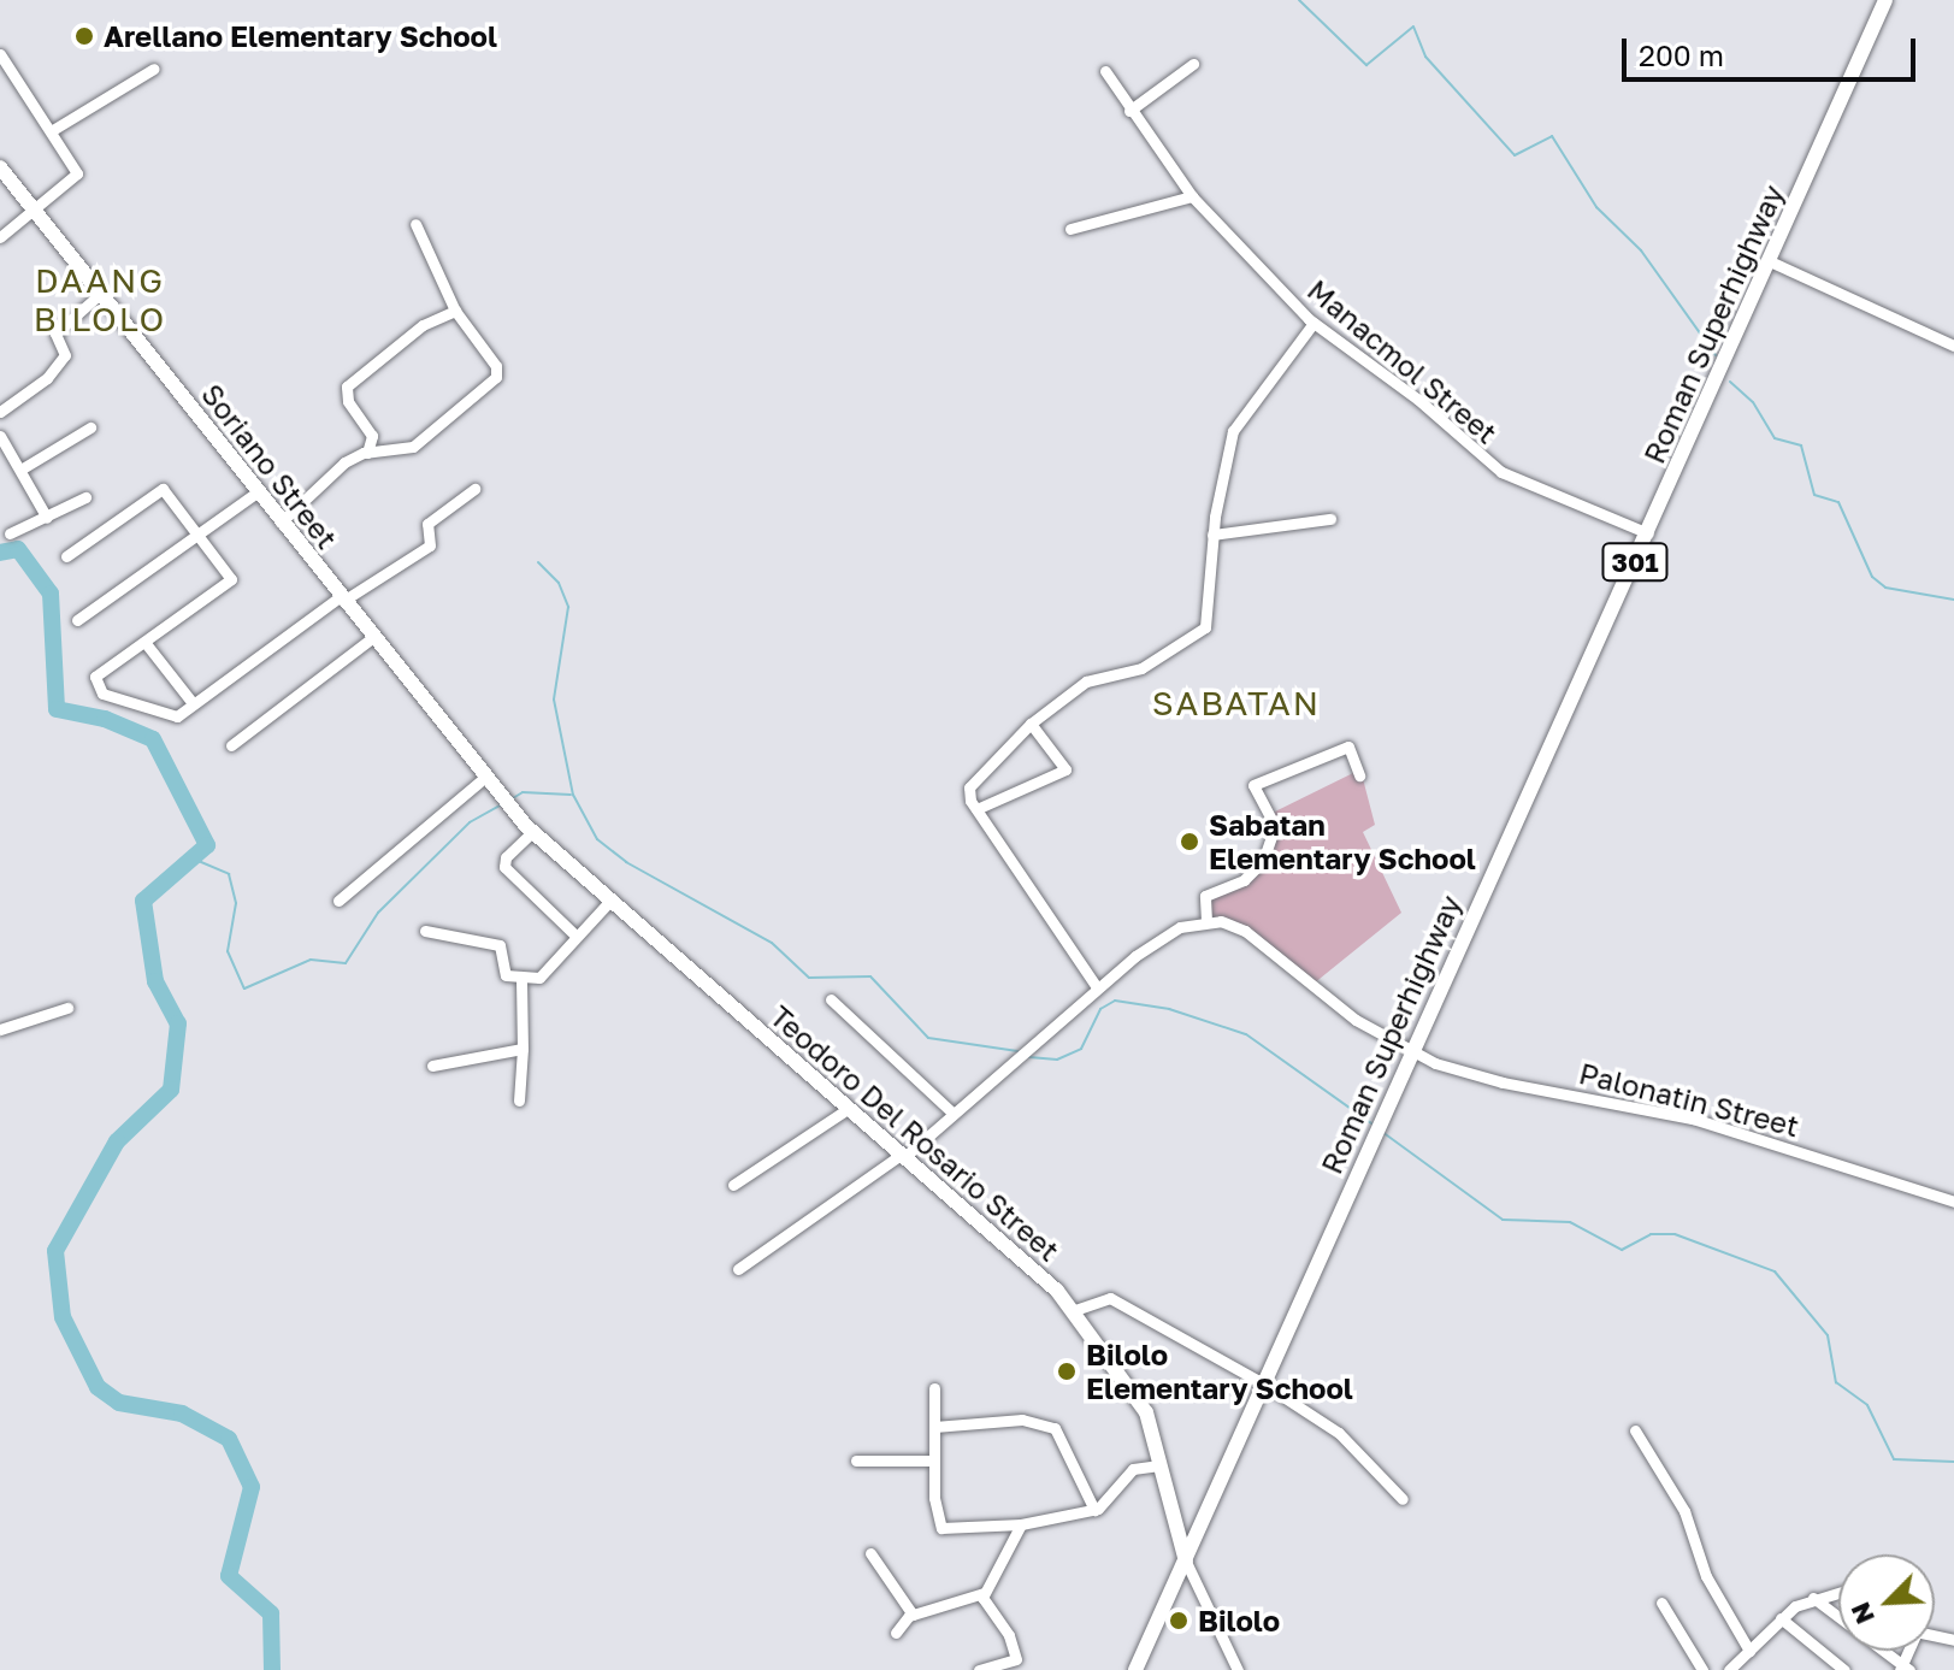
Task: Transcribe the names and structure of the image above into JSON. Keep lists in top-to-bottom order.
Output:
{
  "streets": {
    "main road": [
      "Roman Superhighway",
      "Soriano Street",
      "301",
      "Teodoro Del Rosario Street"
    ],
    "street": ["Manacmol Street", "Palonatin Street"]
  },
  "crossings": [
    ["Roman Superhighway", "Manacmol Street"],
    ["Roman Superhighway", "Palonatin Street"],
    ["Roman Superhighway", "Teodoro Del Rosario Street"],
    ["Soriano Street", "Teodoro Del Rosario Street"]
  ],
  "districts": ["DAANG BILOLO", "SABATAN"],
  "places": [
    "Arellano Elementary School",
    "Sabatan Elementary School",
    "Bilolo Elementary School",
    "Bilolo"
  ],
  "scale_bar": "200 m",
  "north": "bottom left"
}
